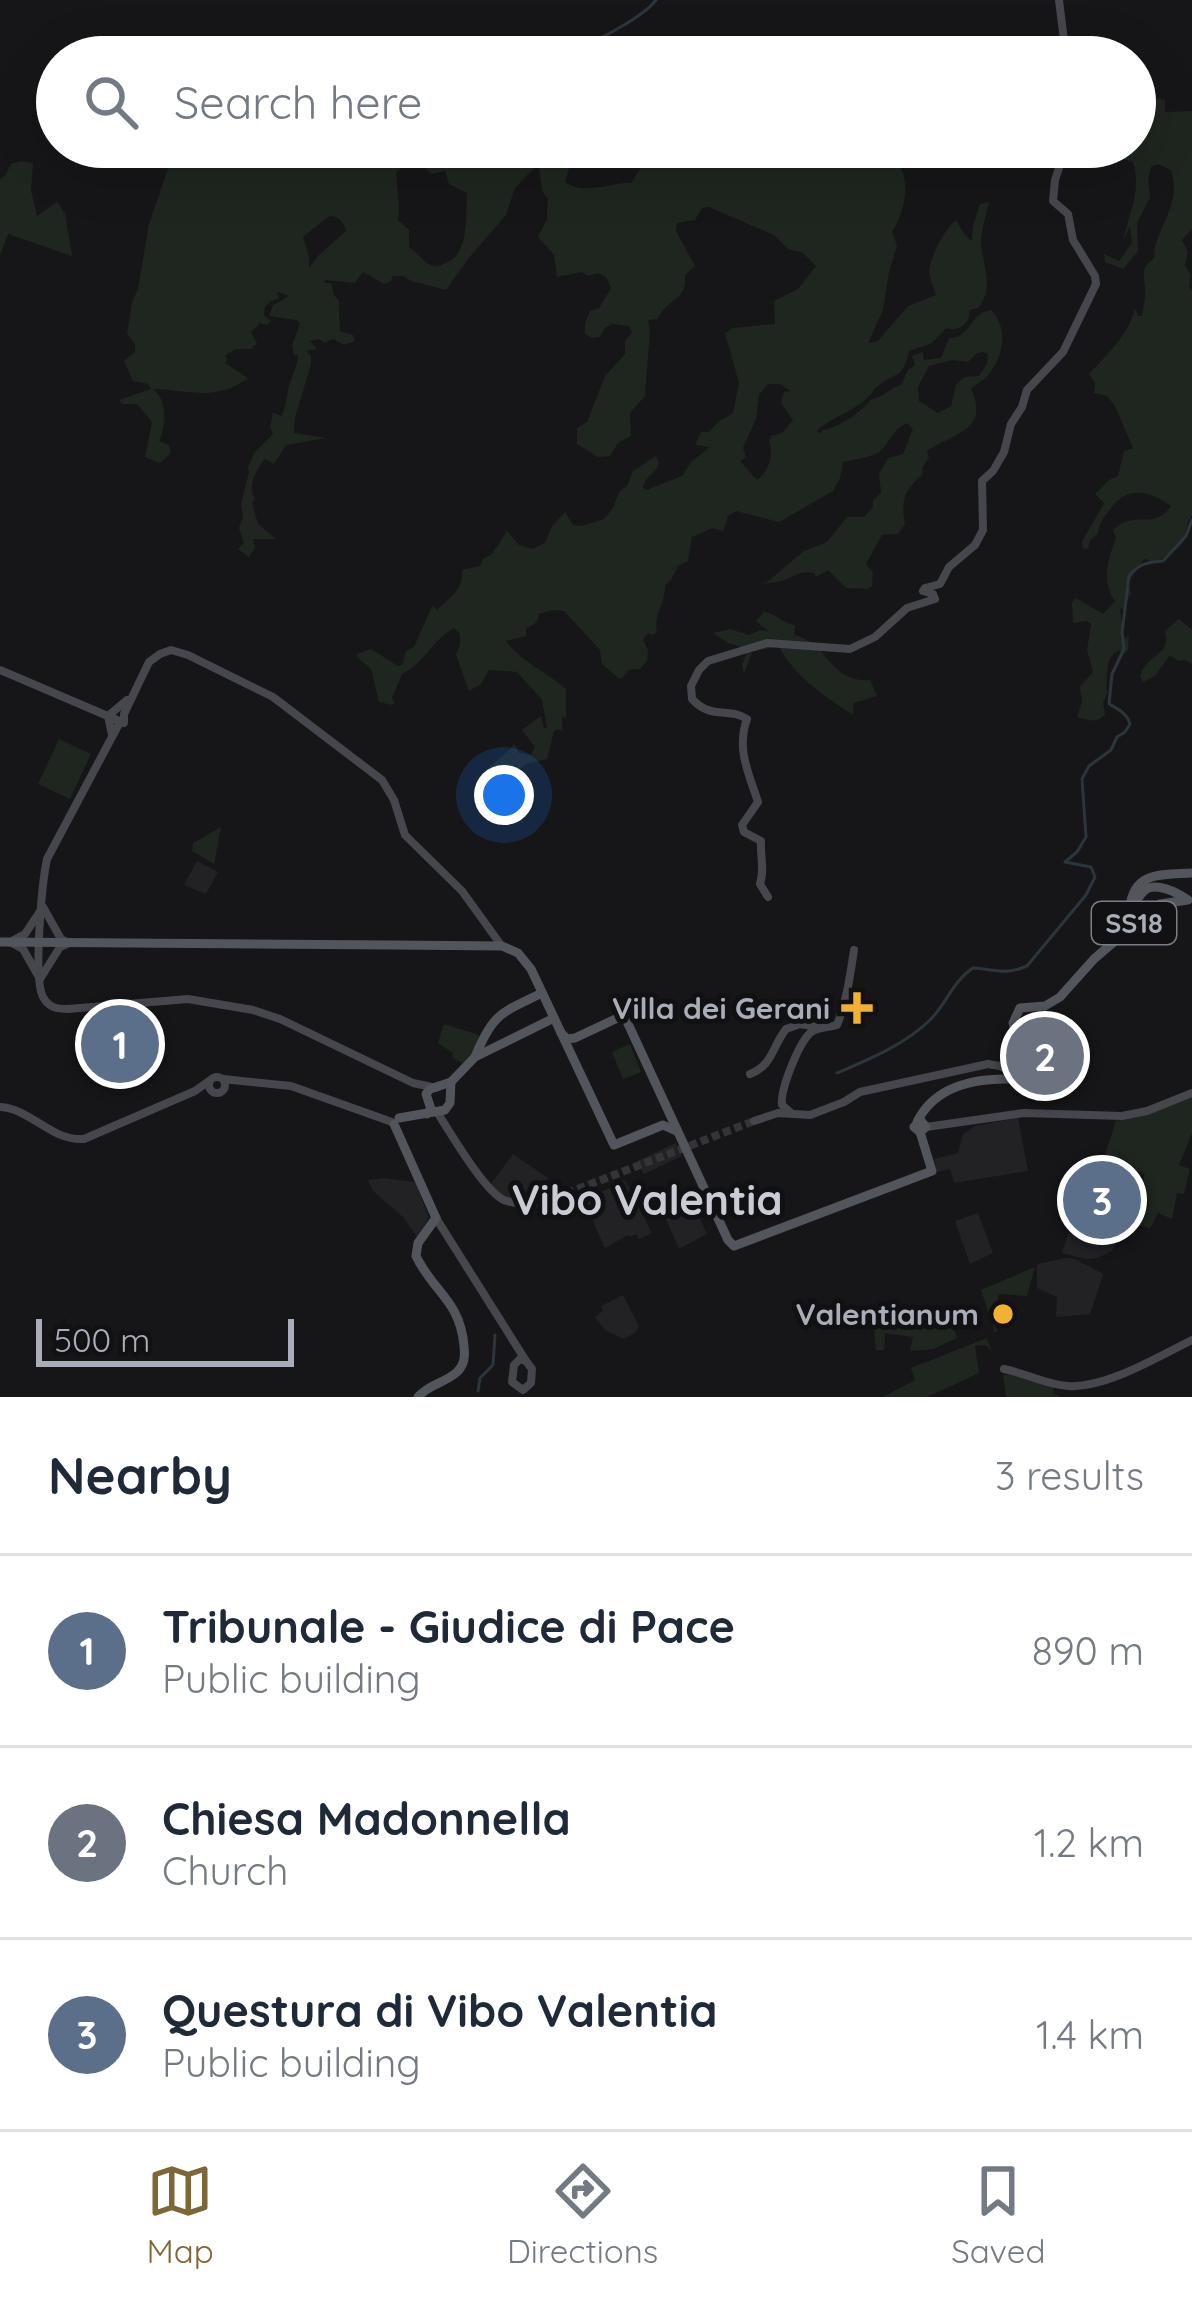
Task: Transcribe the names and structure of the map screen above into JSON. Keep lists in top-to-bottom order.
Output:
{
  "streets": {
    "main road": ["SS18"]
  },
  "districts": ["Vibo Valentia"],
  "places": {
    "health": ["Villa dei Gerani"],
    "other": ["Valentianum"]
  },
  "scale_bar": "500 m",
  "page": {
    "search": "Search here",
    "pins": ["1", "2", "3"],
    "scale": "500 m",
    "heading": ["Nearby", "3 results"],
    "list": [
      {
        "mark": "1",
        "name": "Tribunale - Giudice di Pace",
        "note": "Public building",
        "value": "890 m"
      },
      {
        "mark": "2",
        "name": "Chiesa Madonnella",
        "note": "Church",
        "value": "1.2 km"
      },
      {
        "mark": "3",
        "name": "Questura di Vibo Valentia",
        "note": "Public building",
        "value": "1.4 km"
      }
    ],
    "nav": ["Map", "Directions", "Saved"]
  }
}
